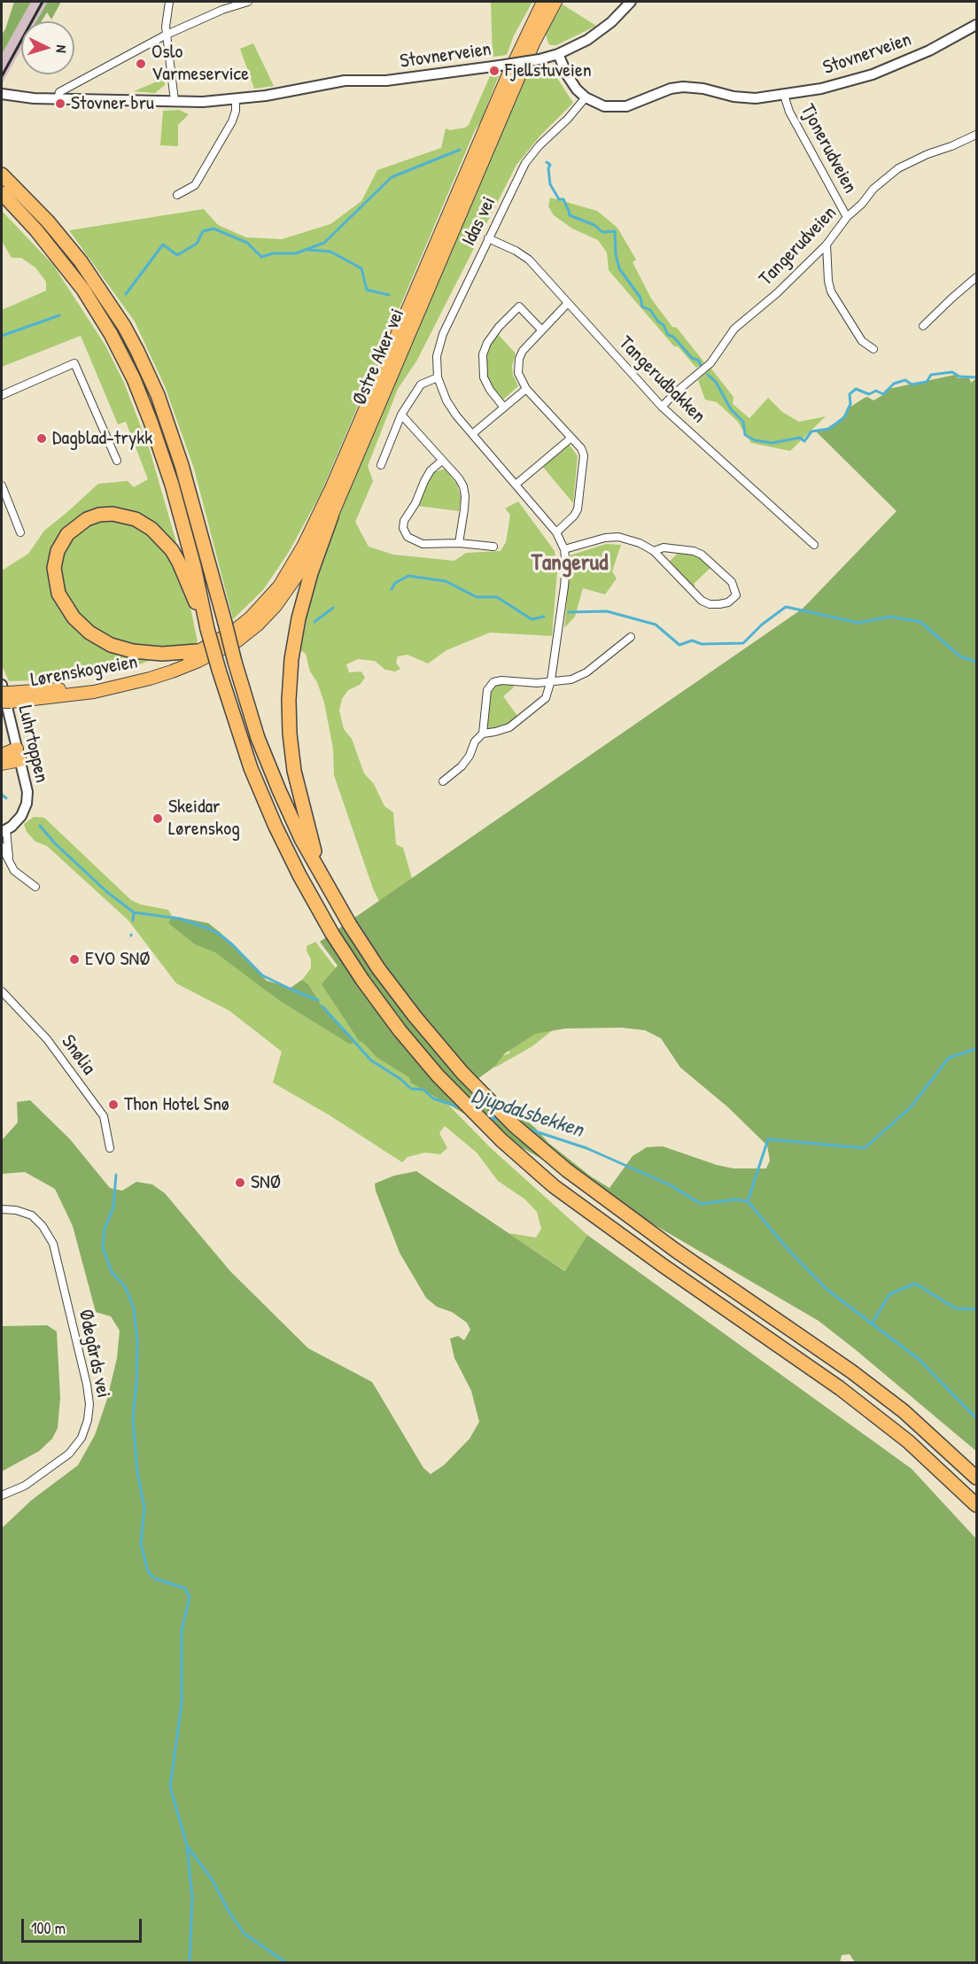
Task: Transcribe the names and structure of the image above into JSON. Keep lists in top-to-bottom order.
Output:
{
  "streets": {
    "highway": ["Østre Aker vei", "Lørenskogveien"],
    "street": [
      "Stovnerveien",
      "Tjonerudveien",
      "Idas vei",
      "Tangerudveien",
      "Tangerudbakken",
      "Luhrtoppen",
      "Snølia",
      "Ødegårds vei"
    ]
  },
  "crossings": [
    ["Stovnerveien", "Tjonerudveien"],
    ["Stovnerveien", "Idas vei"],
    ["Tjonerudveien", "Tangerudveien"],
    ["Idas vei", "Tangerudbakken"],
    ["Tangerudveien", "Tangerudbakken"],
    ["Østre Aker vei", "Lørenskogveien"]
  ],
  "districts": ["Tangerud"],
  "water": ["Djupdalsbekken"],
  "places": [
    "Oslo Varmeservice",
    "Fjellstuveien",
    "Stovner bru",
    "Dagblad-trykk",
    "Skeidar Lørenskog",
    "EVO SNØ",
    "Thon Hotel Snø",
    "SNØ"
  ],
  "scale_bar": "100 m",
  "north": "right"
}
